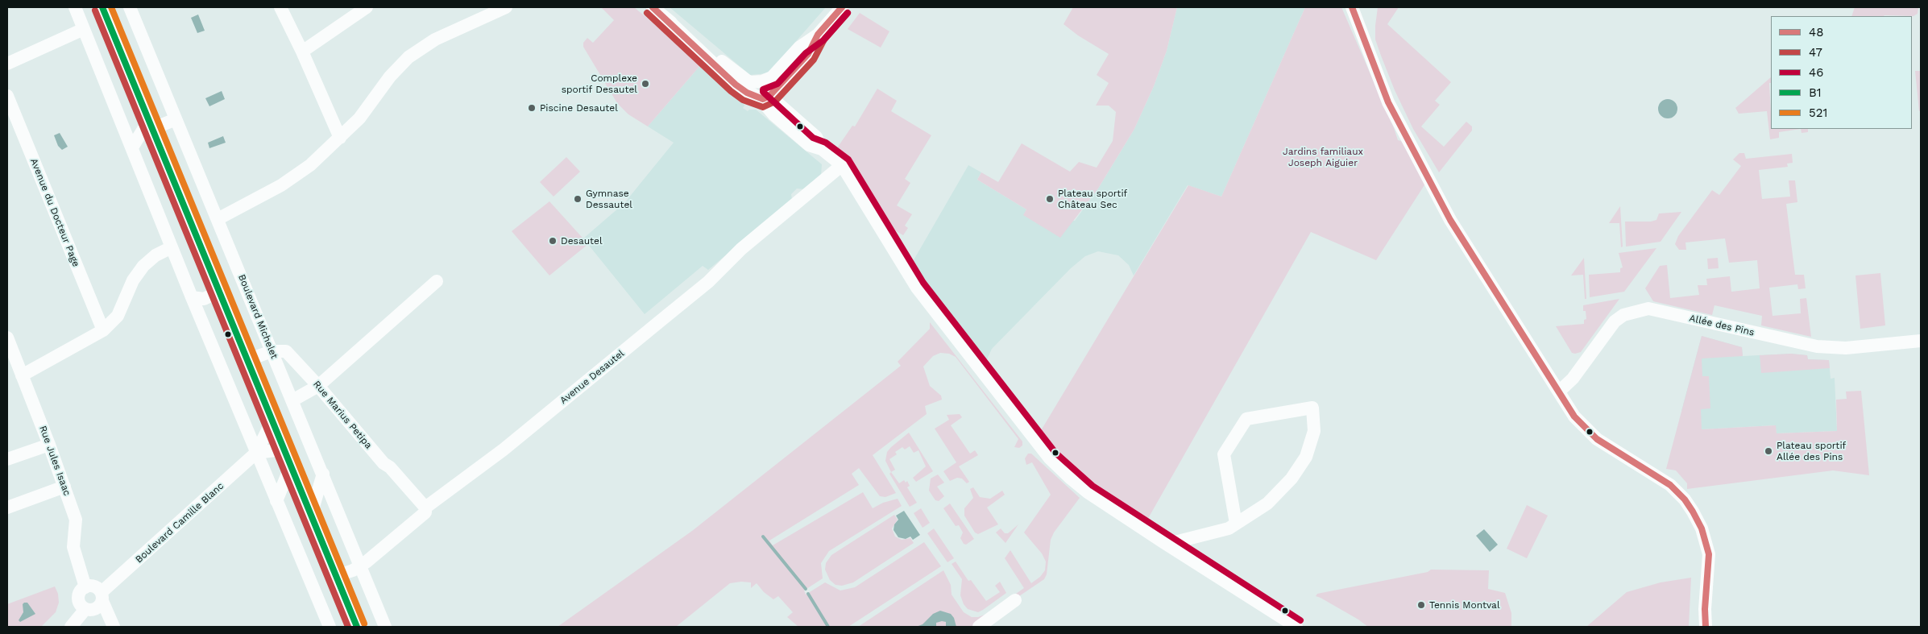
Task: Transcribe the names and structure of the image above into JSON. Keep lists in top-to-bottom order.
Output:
{
  "streets": {
    "street": [
      "Avenue du Docteur Page",
      "Boulevard Michelet",
      "Allée des Pins",
      "Avenue Desautel",
      "Rue Marius Petipa",
      "Rue Jules Isaac",
      "Boulevard Camille Blanc"
    ]
  },
  "crossings": [
    ["Boulevard Michelet", "Avenue Desautel"],
    ["Boulevard Michelet", "Rue Marius Petipa"],
    ["Avenue Desautel", "Rue Marius Petipa"],
    ["Rue Jules Isaac", "Boulevard Camille Blanc"]
  ],
  "parks": ["Jardins familiaux Joseph Aiguier"],
  "places": [
    "Complexe sportif Desautel",
    "Piscine Desautel",
    "Gymnase Dessautel",
    "Plateau sportif Château Sec",
    "Desautel",
    "Plateau sportif Allée des Pins",
    "Tennis Montval"
  ],
  "lines": [
    "transit line 48",
    "transit line B1",
    "transit line 521",
    "transit line 47",
    "transit line 46"
  ],
  "legend": [
    "48",
    "47",
    "46",
    "B1",
    "521"
  ]
}
